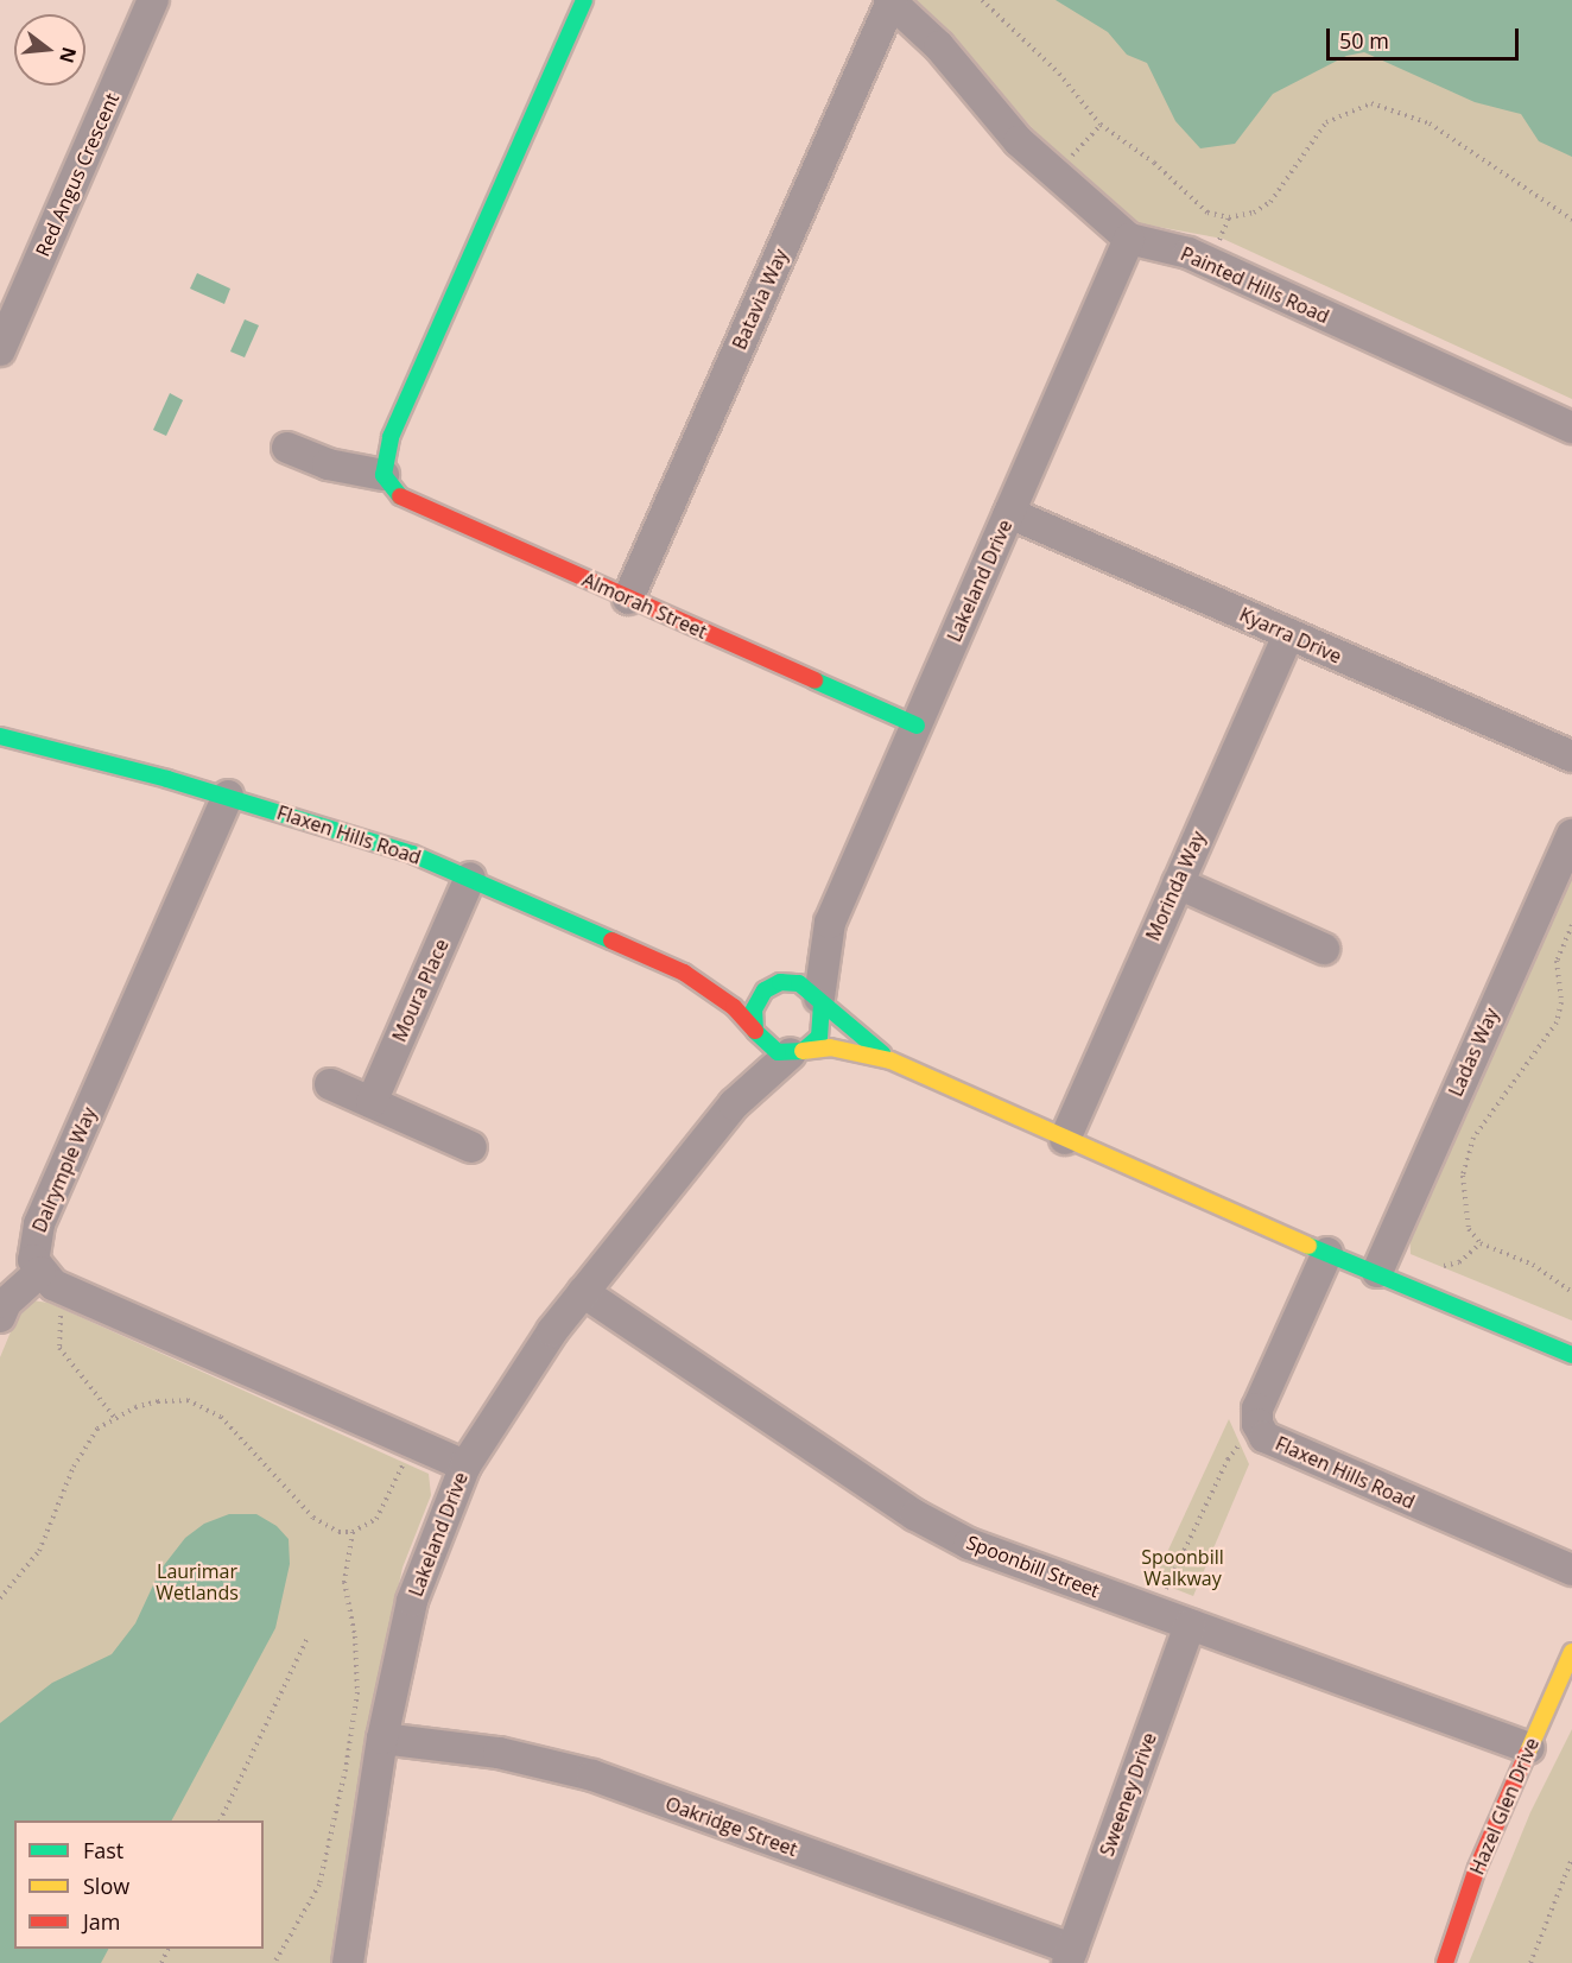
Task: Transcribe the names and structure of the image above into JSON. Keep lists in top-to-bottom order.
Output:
{
  "streets": {
    "street": [
      "Red Angus Crescent",
      "Painted Hills Road",
      "Batavia Way",
      "Lakeland Drive",
      "Almorah Street",
      "Kyarra Drive",
      "Flaxen Hills Road",
      "Morinda Way",
      "Moura Place",
      "Ladas Way",
      "Dalrymple Way",
      "Spoonbill Street",
      "Sweeney Drive",
      "Hazel Glen Drive",
      "Oakridge Street"
    ]
  },
  "crossings": [
    ["Painted Hills Road", "Lakeland Drive"],
    ["Batavia Way", "Almorah Street"],
    ["Lakeland Drive", "Almorah Street"],
    ["Lakeland Drive", "Kyarra Drive"],
    ["Lakeland Drive", "Flaxen Hills Road"],
    ["Lakeland Drive", "Spoonbill Street"],
    ["Lakeland Drive", "Oakridge Street"],
    ["Kyarra Drive", "Morinda Way"],
    ["Flaxen Hills Road", "Moura Place"],
    ["Flaxen Hills Road", "Dalrymple Way"],
    ["Spoonbill Street", "Sweeney Drive"],
    ["Spoonbill Street", "Hazel Glen Drive"],
    ["Sweeney Drive", "Oakridge Street"]
  ],
  "parks": ["Spoonbill Walkway", "Laurimar Wetlands"],
  "legend": ["Fast", "Slow", "Jam"],
  "scale_bar": "50 m",
  "north": "right"
}
